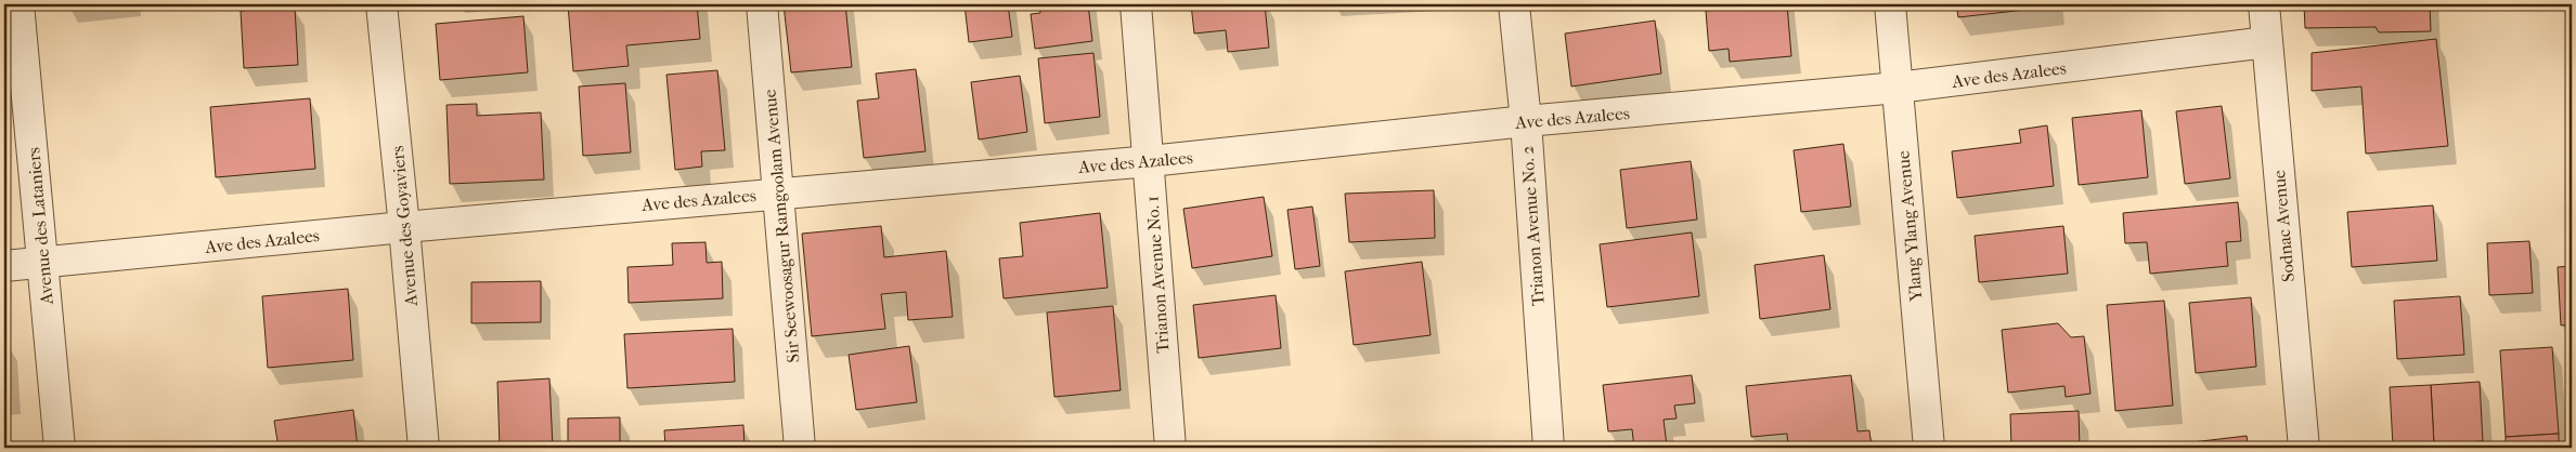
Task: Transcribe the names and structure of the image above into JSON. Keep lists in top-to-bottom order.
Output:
{
  "streets": {
    "street": [
      "Ave des Azalees",
      "Avenue des Lataniers",
      "Avenue des Goyaviers",
      "Sir Seewoosagur Ramgoolam Avenue",
      "Trianon Avenue No. 2",
      "Ylang Ylang Avenue",
      "Sodnac Avenue",
      "Trianon Avenue No. 1"
    ]
  },
  "crossings": [
    ["Ave des Azalees", "Avenue des Lataniers"],
    ["Ave des Azalees", "Avenue des Goyaviers"],
    ["Ave des Azalees", "Sir Seewoosagur Ramgoolam Avenue"],
    ["Ave des Azalees", "Trianon Avenue No. 2"],
    ["Ave des Azalees", "Ylang Ylang Avenue"],
    ["Ave des Azalees", "Sodnac Avenue"],
    ["Ave des Azalees", "Trianon Avenue No. 1"]
  ]
}
